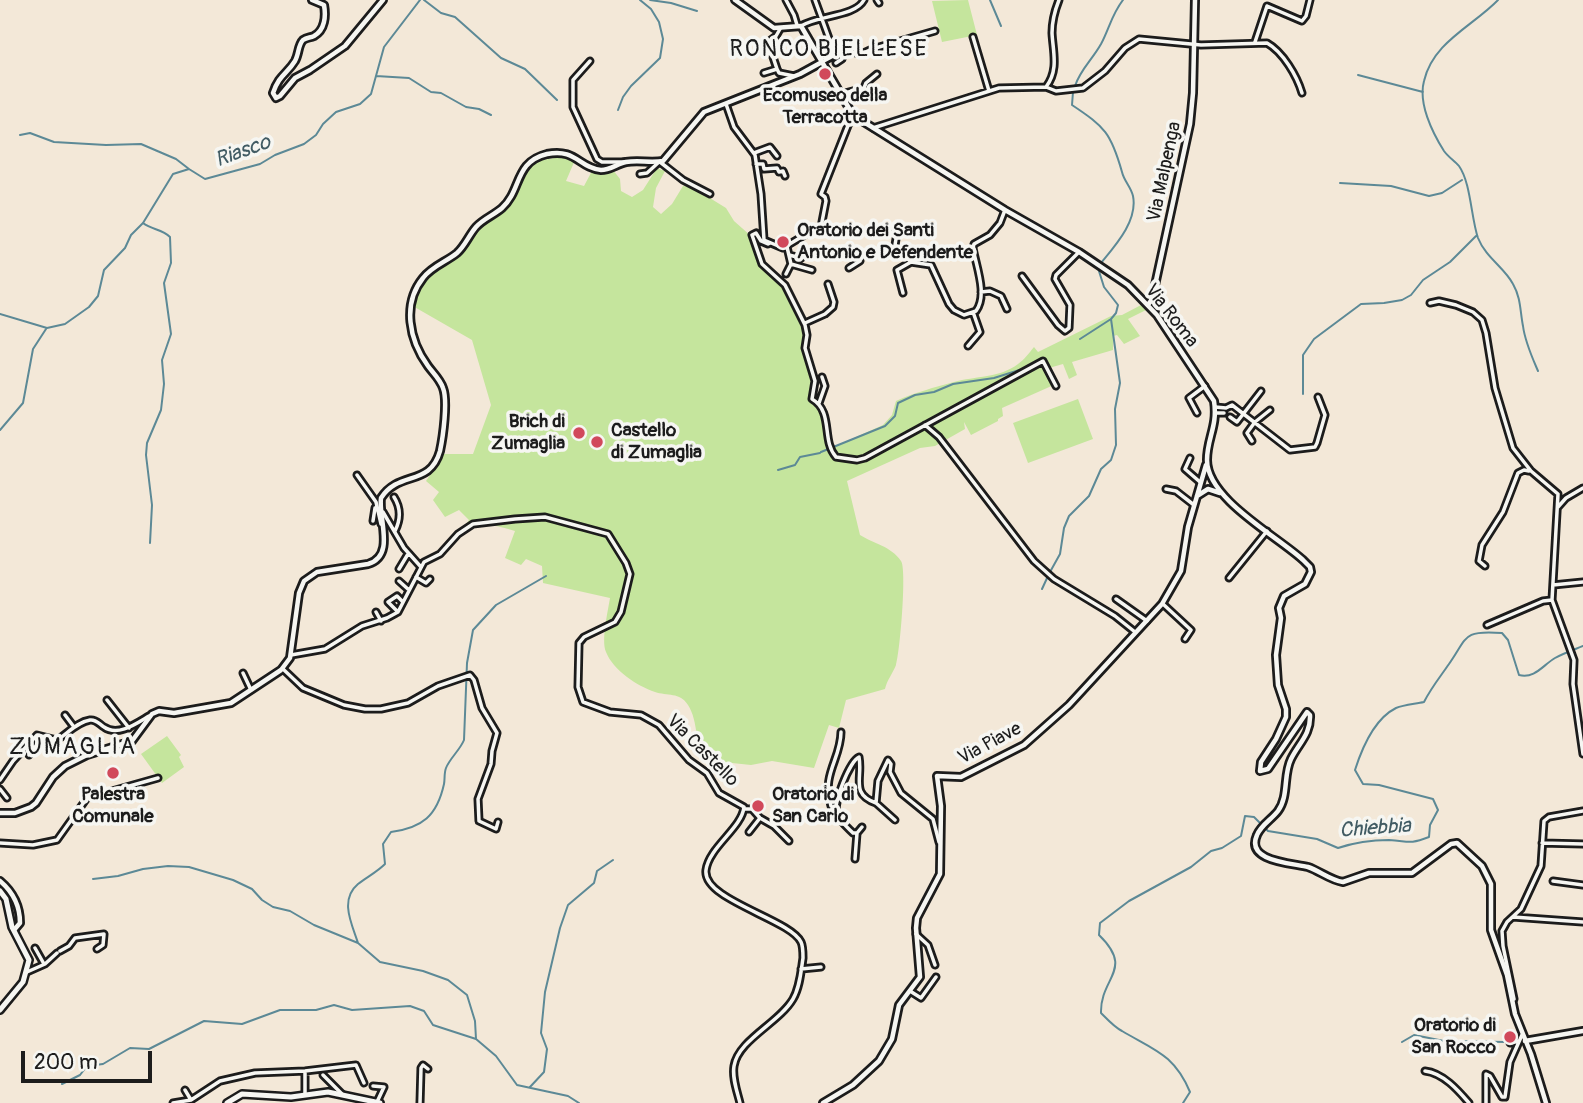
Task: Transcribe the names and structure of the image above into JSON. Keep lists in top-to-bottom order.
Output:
{
  "streets": {
    "street": [
      "Via Malpenga",
      "Via Roma",
      "Via Piave",
      "Via Castello"
    ]
  },
  "crossings": [
    ["Via Malpenga", "Via Roma"],
    ["Via Roma", "Via Piave"]
  ],
  "districts": ["RONCO BIELLESE", "ZUMAGLIA"],
  "water": ["Riasco", "Chiebbia"],
  "places": [
    "Ecomuseo della Terracotta",
    "Oratorio dei Santi Antonio e Defendente",
    "Brich di Zumaglia",
    "Castello di Zumaglia",
    "Palestra Comunale",
    "Oratorio di San Carlo",
    "Oratorio di San Rocco"
  ],
  "scale_bar": "200 m"
}
